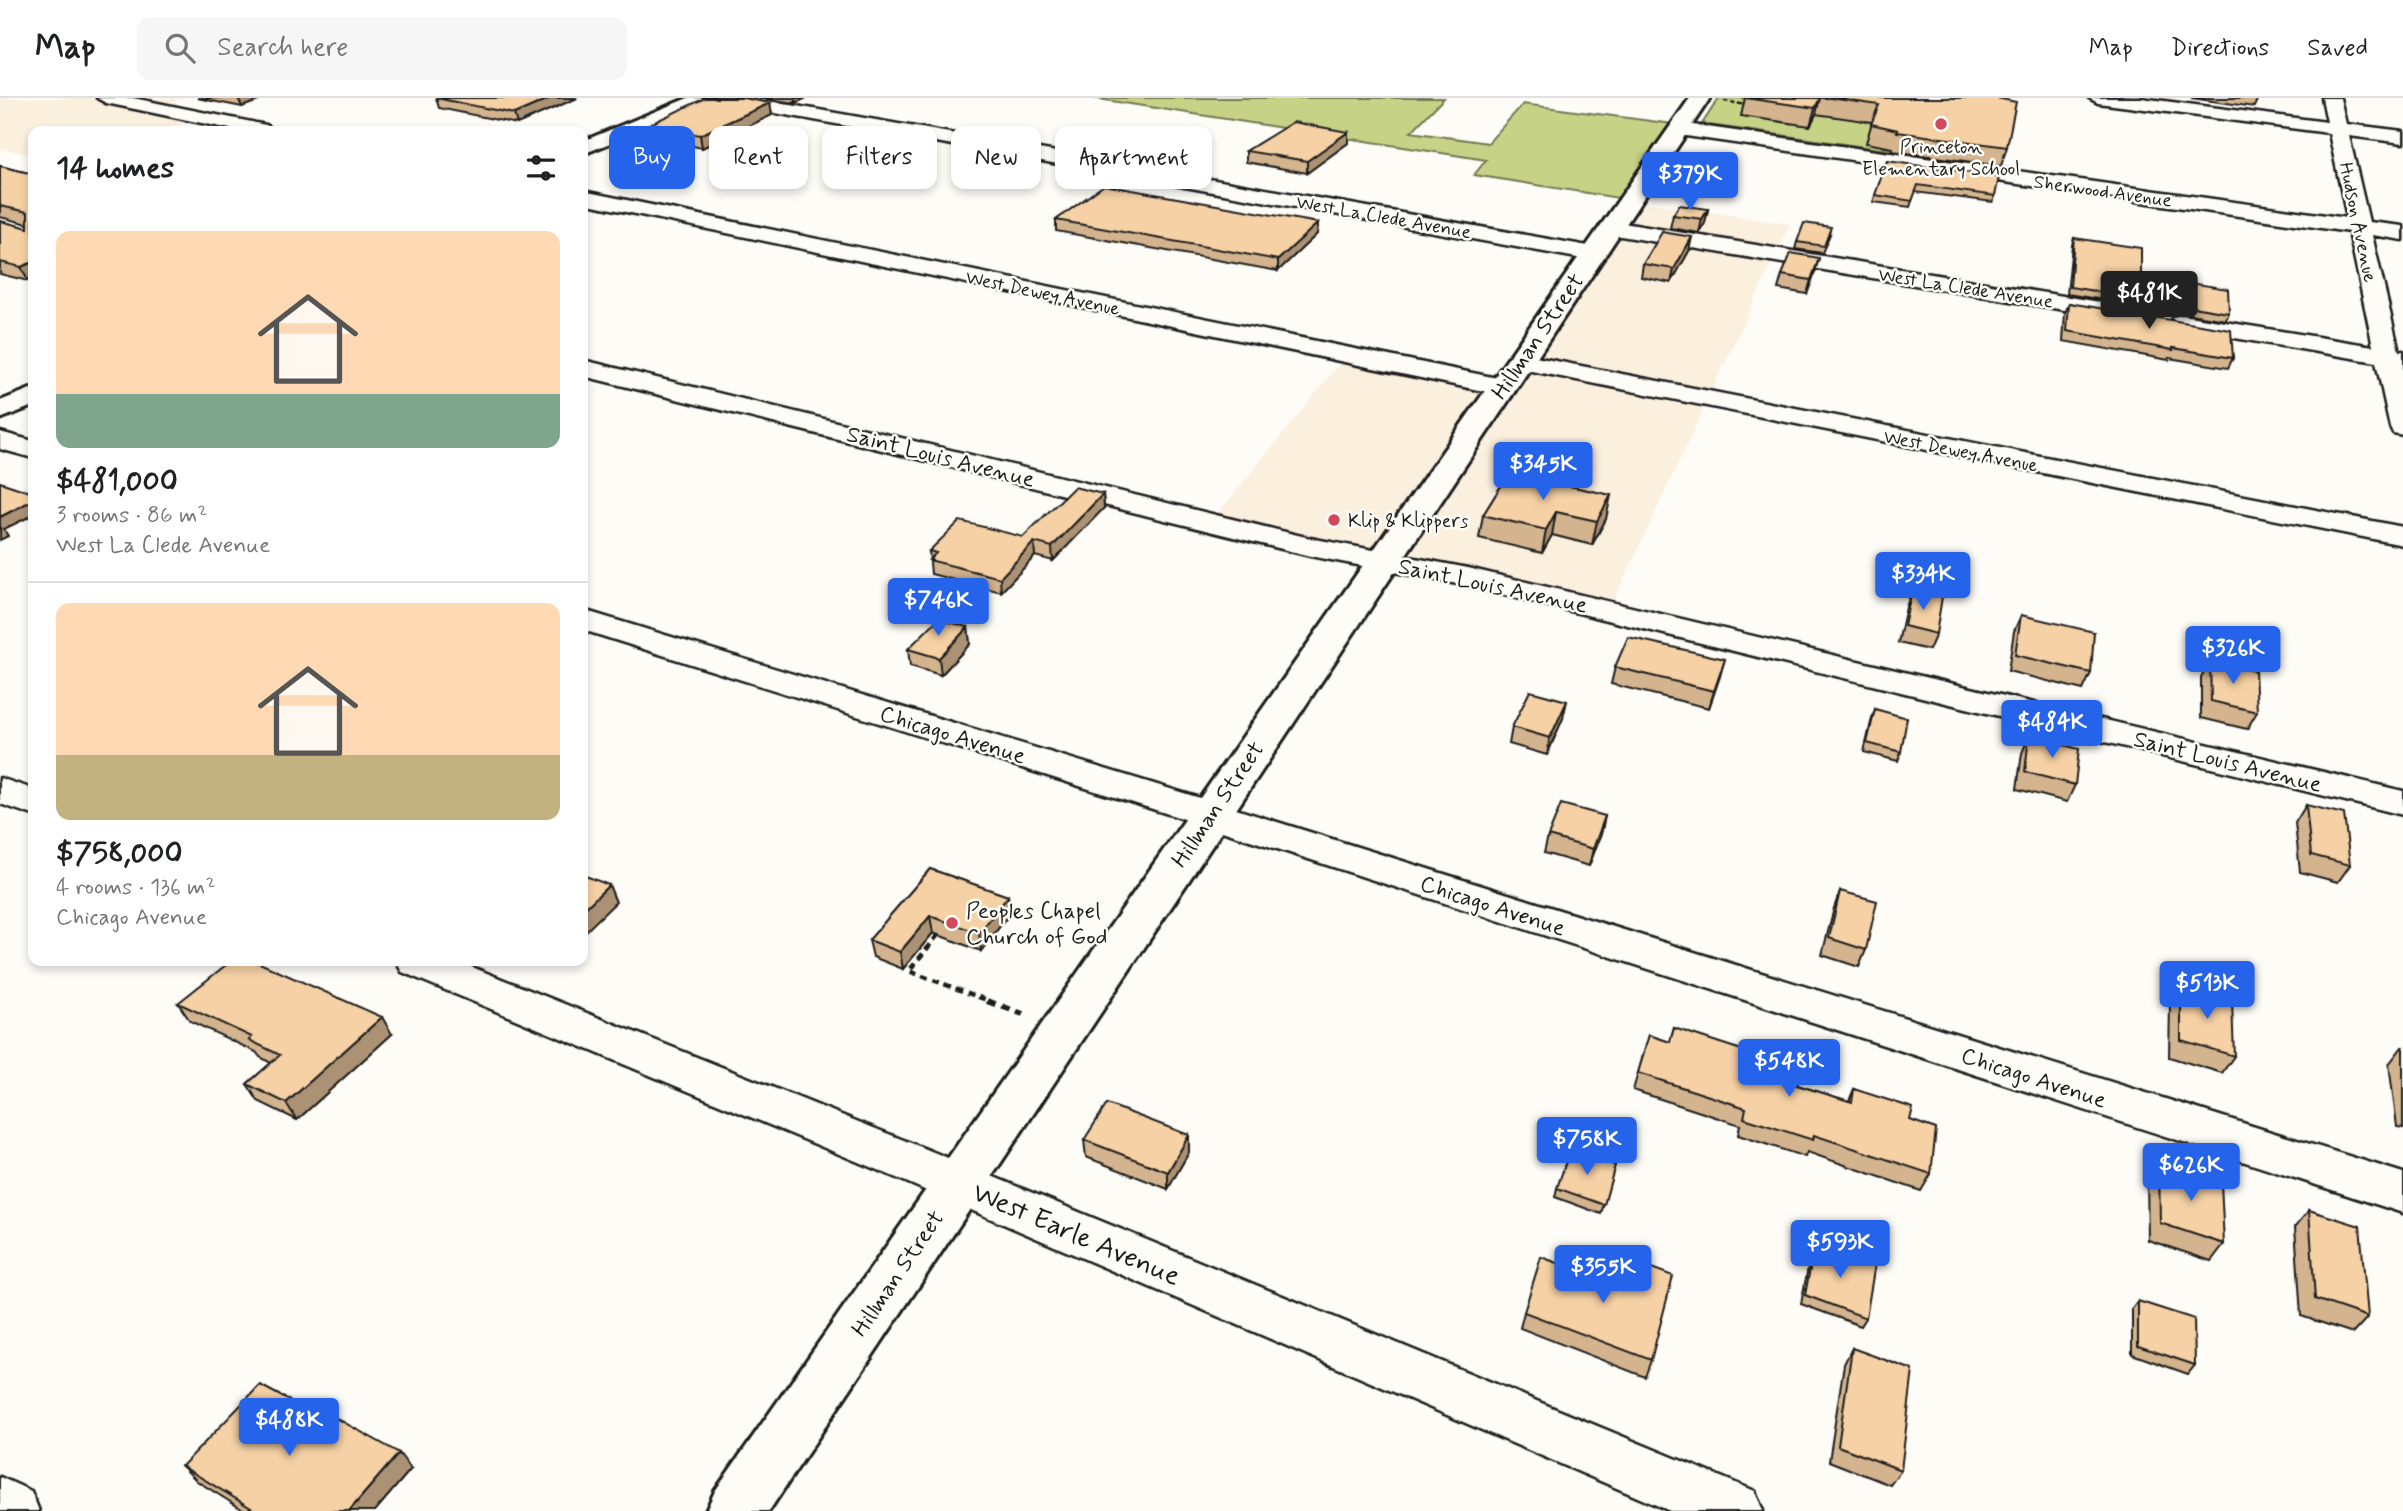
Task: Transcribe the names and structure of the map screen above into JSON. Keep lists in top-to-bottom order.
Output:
{
  "streets": {
    "street": [
      "Sherwood Avenue",
      "West La Clede Avenue",
      "Hudson Avenue",
      "West Dewey Avenue",
      "Hillman Street",
      "Saint Louis Avenue",
      "Chicago Avenue",
      "West Earle Avenue"
    ]
  },
  "crossings": [
    ["Sherwood Avenue", "Hudson Avenue"],
    ["Sherwood Avenue", "Hillman Street"],
    ["West La Clede Avenue", "Hudson Avenue"],
    ["West La Clede Avenue", "Hillman Street"],
    ["West Dewey Avenue", "Hillman Street"],
    ["Hillman Street", "Saint Louis Avenue"],
    ["Hillman Street", "Chicago Avenue"],
    ["Hillman Street", "West Earle Avenue"]
  ],
  "places": ["Princeton Elementary School", "Klip & Klippers", "Peoples Chapel Church of God"],
  "page": {
    "header": "Map",
    "search": "Search here",
    "nav": ["Map", "Directions", "Saved"],
    "chip": [
      "Buy",
      "Rent",
      "Filters",
      "New",
      "Apartment"
    ],
    "heading": "14 homes",
    "price": [
      "$379K",
      "$481K",
      "$345K",
      "$334K",
      "$746K",
      "$326K",
      "$484K",
      "$513K",
      "$548K",
      "$758K",
      "$626K",
      "$593K",
      "$355K",
      "$488K"
    ],
    "list": [
      {
        "name": "$481,000",
        "note": "3 rooms · 86 m² · West La Clede Avenue"
      },
      {
        "name": "$758,000",
        "note": "4 rooms · 136 m² · Chicago Avenue"
      }
    ]
  }
}
